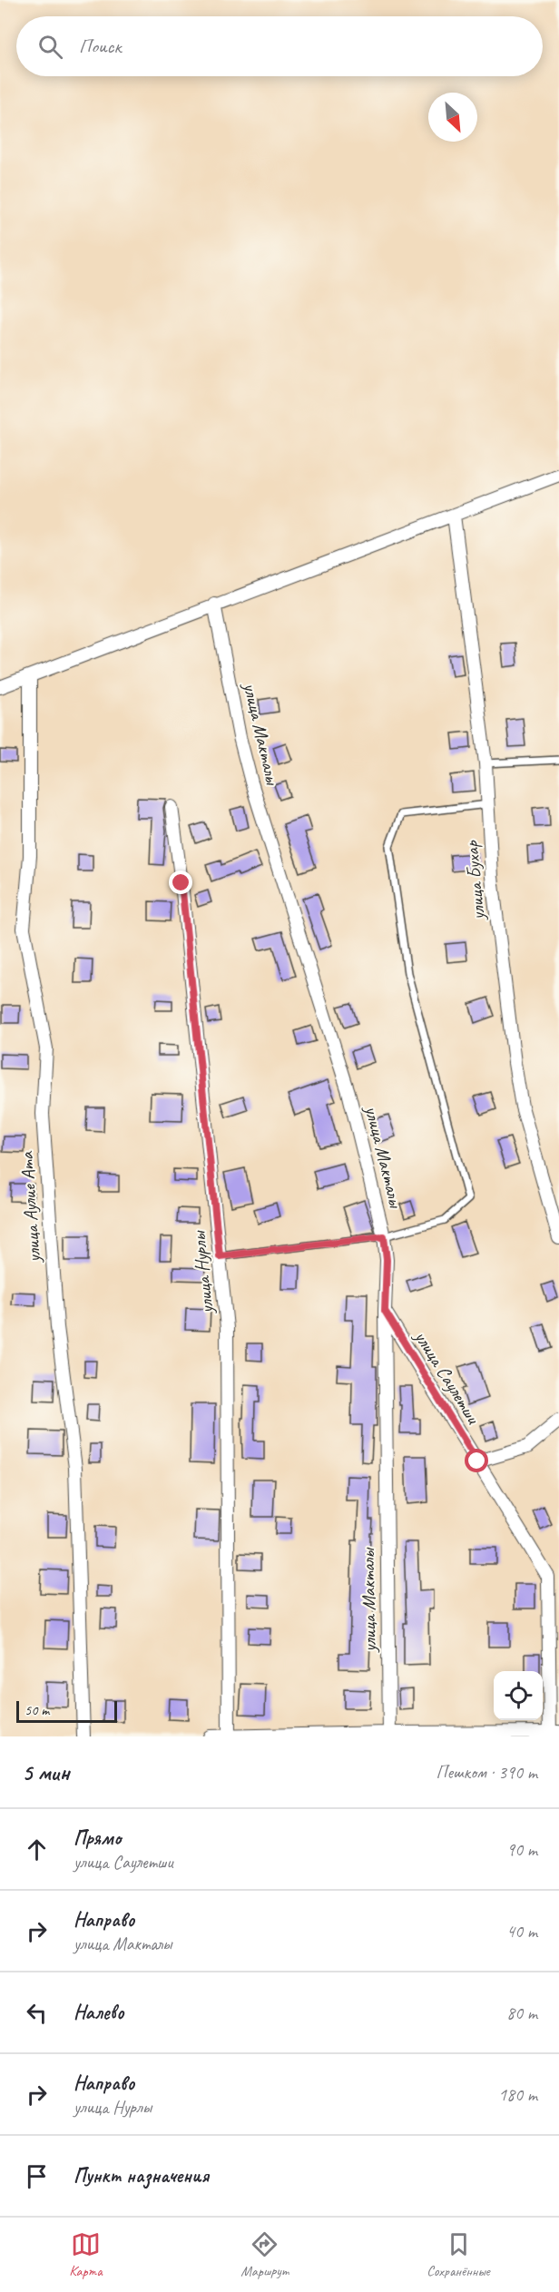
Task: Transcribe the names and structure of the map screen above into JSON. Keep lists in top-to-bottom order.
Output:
{
  "streets": {
    "street": [
      "улица Макталы",
      "улица Бухар",
      "улица Аулие Ата",
      "улица Нурлы",
      "улица Саулетши"
    ]
  },
  "crossings": [
    ["улица Макталы", "улица Саулетши"]
  ],
  "scale_bar": "50 m",
  "north": "bottom right",
  "page": {
    "search": "Поиск",
    "scale": "50 m",
    "heading": ["5 мин", "Пешком · 390 m"],
    "list": [
      ["Прямо", "улица Саулетши", "90 m"],
      ["Направо", "улица Макталы", "40 m"],
      ["Налево", "80 m"],
      ["Направо", "улица Нурлы", "180 m"],
      "Пункт назначения"
    ],
    "nav": ["Карта", "Маршрут", "Сохранённые"]
  }
}
